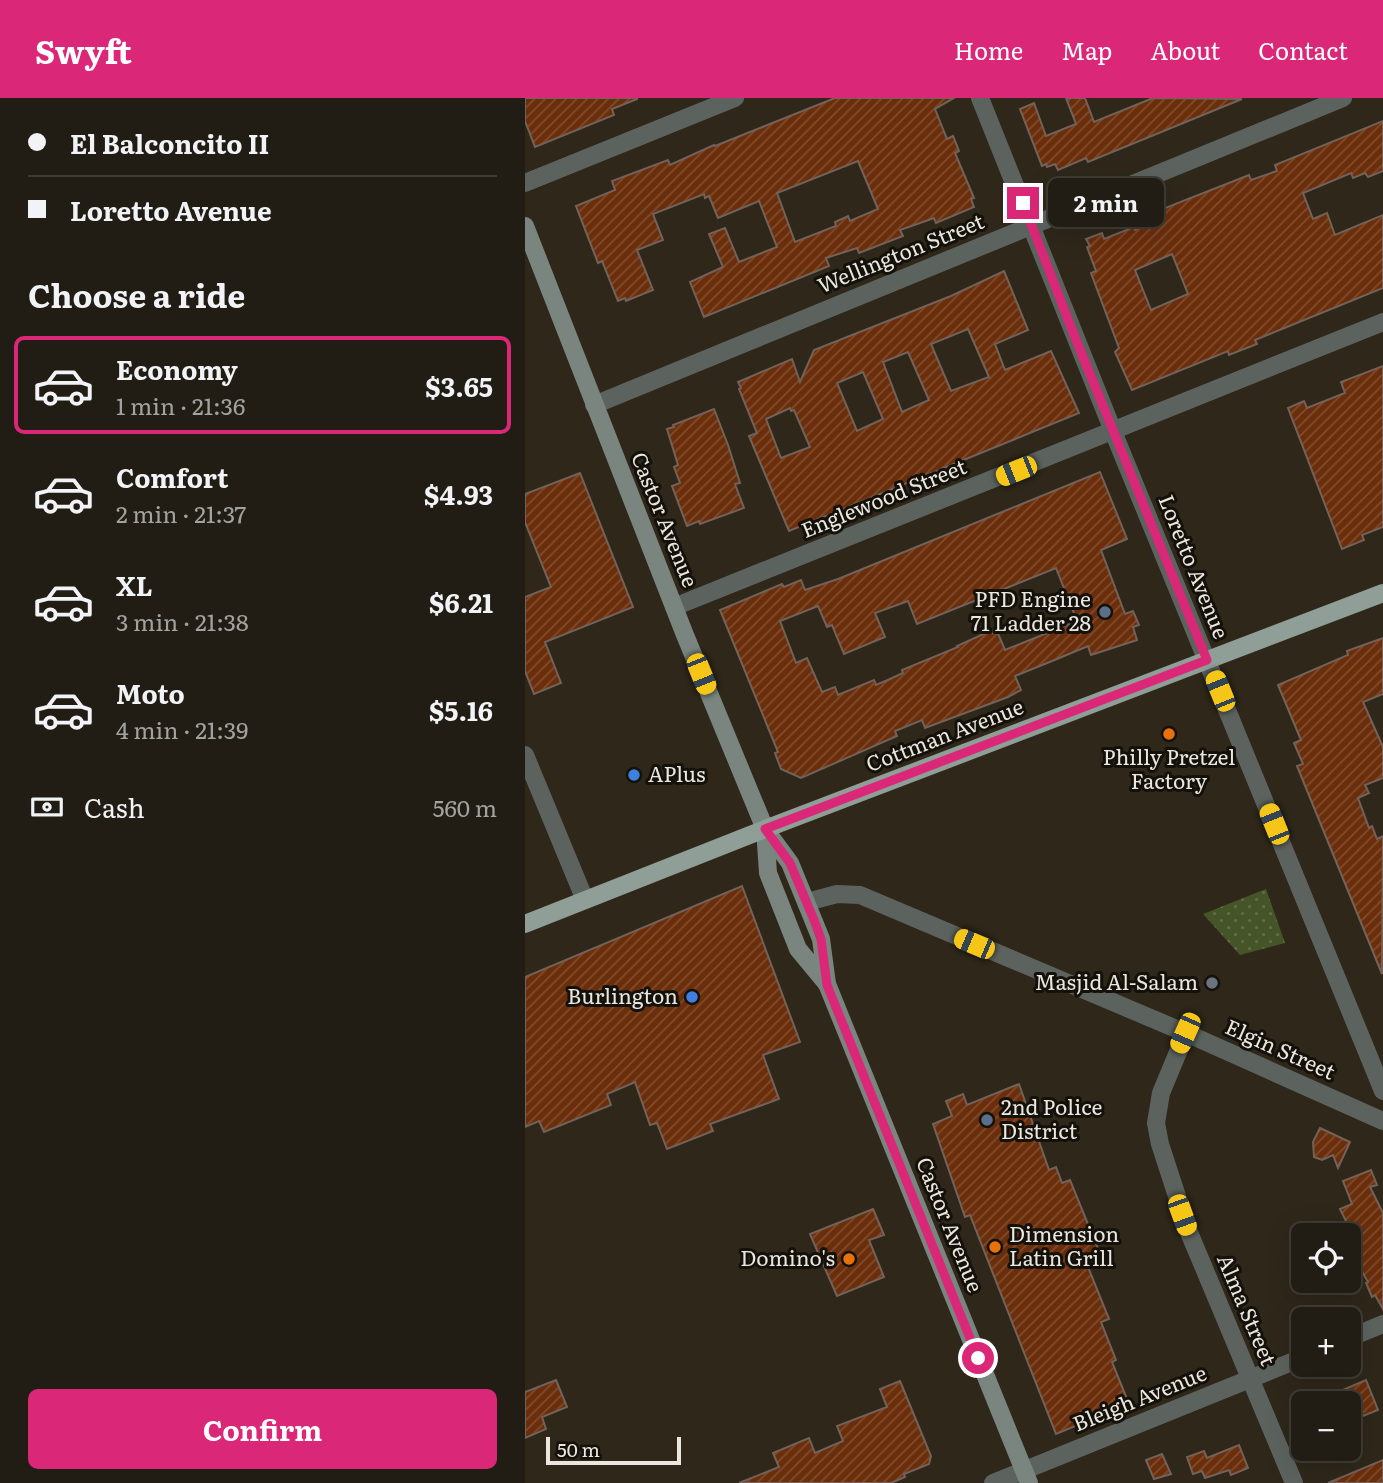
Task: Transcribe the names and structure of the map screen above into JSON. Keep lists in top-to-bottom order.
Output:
{
  "streets": {
    "main road": ["Castor Avenue", "Cottman Avenue"],
    "street": [
      "Wellington Street",
      "Englewood Street",
      "Loretto Avenue",
      "Elgin Street",
      "Alma Street",
      "Bleigh Avenue"
    ]
  },
  "crossings": [
    ["Wellington Street", "Castor Avenue"],
    ["Wellington Street", "Loretto Avenue"],
    ["Englewood Street", "Castor Avenue"],
    ["Englewood Street", "Loretto Avenue"],
    ["Castor Avenue", "Cottman Avenue"],
    ["Castor Avenue", "Elgin Street"],
    ["Castor Avenue", "Bleigh Avenue"],
    ["Loretto Avenue", "Cottman Avenue"],
    ["Elgin Street", "Alma Street"],
    ["Alma Street", "Bleigh Avenue"]
  ],
  "places": [
    "PFD Engine 71 Ladder 28",
    "Philly Pretzel Factory",
    "APlus",
    "Masjid Al-Salam",
    "Burlington",
    "2nd Police District",
    "Dimension Latin Grill",
    "Domino's"
  ],
  "scale_bar": "50 m",
  "page": {
    "header": "Swyft",
    "nav": [
      "Home",
      "Map",
      "About",
      "Contact"
    ],
    "banner": ["El Balconcito II", "Loretto Avenue"],
    "bubble": "2 min",
    "heading": "Choose a ride",
    "list": [
      {
        "name": "Economy",
        "note": "1 min · 21:36",
        "value": "$3.65"
      },
      {
        "name": "Comfort",
        "note": "2 min · 21:37",
        "value": "$4.93"
      },
      {
        "name": "XL",
        "note": "3 min · 21:38",
        "value": "$6.21"
      },
      {
        "name": "Moto",
        "note": "4 min · 21:39",
        "value": "$5.16"
      }
    ],
    "pay": ["Cash", "560 m"],
    "map_buttons": ["+", "−"],
    "buttons": "Confirm",
    "scale": "50 m"
  }
}
